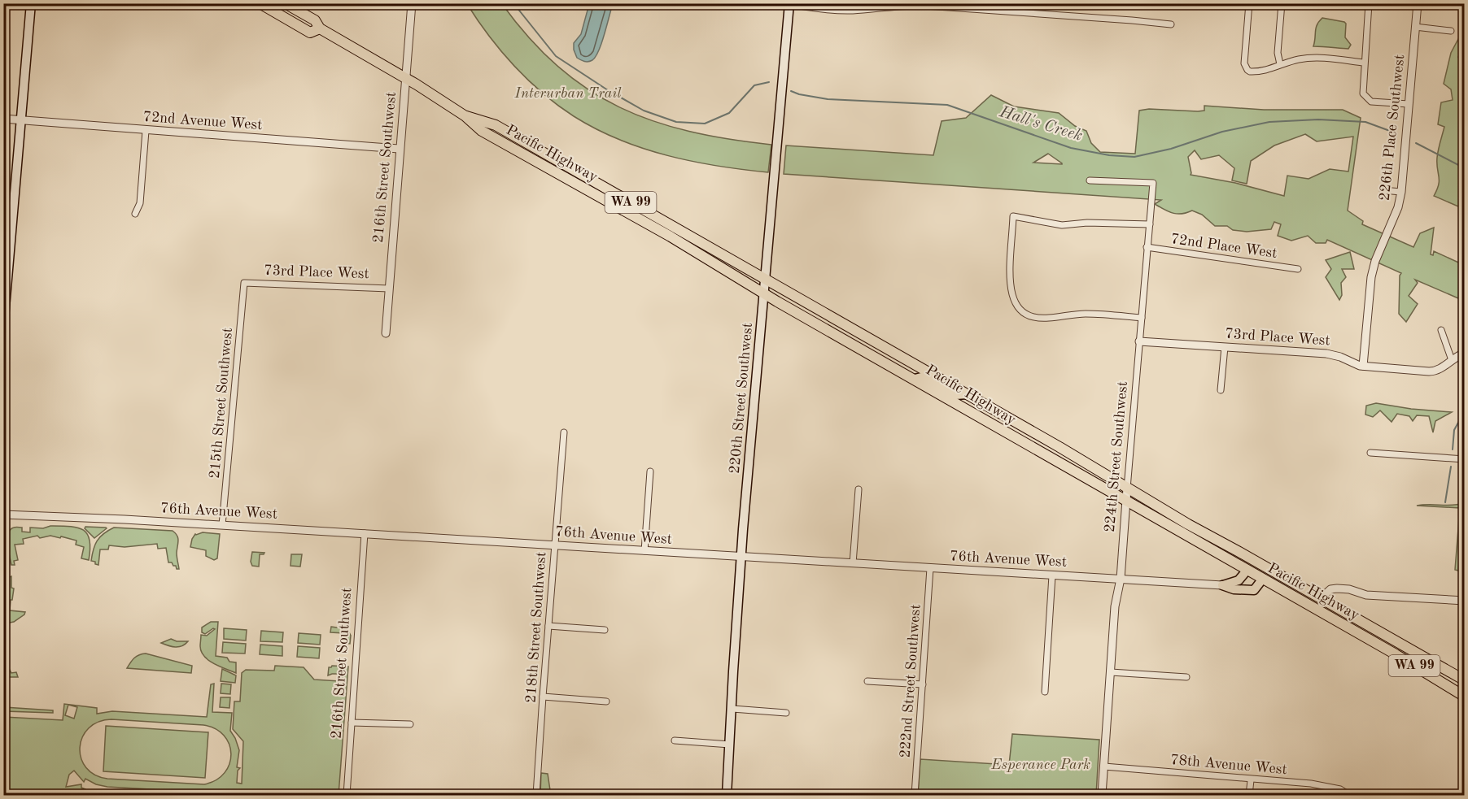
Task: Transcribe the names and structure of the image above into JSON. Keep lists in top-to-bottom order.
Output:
{
  "streets": {
    "highway": ["Pacific Highway", "WA 99"],
    "main road": ["220th Street Southwest"],
    "street": [
      "72nd Avenue West",
      "226th Place Southwest",
      "216th Street Southwest",
      "72nd Place West",
      "73rd Place West",
      "215th Street Southwest",
      "224th Street Southwest",
      "76th Avenue West",
      "218th Street Southwest",
      "222nd Street Southwest",
      "78th Avenue West"
    ]
  },
  "crossings": [
    ["72nd Avenue West", "216th Street Southwest"],
    ["226th Place Southwest", "73rd Place West"],
    ["Pacific Highway", "216th Street Southwest"],
    ["Pacific Highway", "220th Street Southwest"],
    ["Pacific Highway", "224th Street Southwest"],
    ["216th Street Southwest", "73rd Place West"],
    ["216th Street Southwest", "76th Avenue West"],
    ["72nd Place West", "224th Street Southwest"],
    ["73rd Place West", "215th Street Southwest"],
    ["73rd Place West", "224th Street Southwest"],
    ["220th Street Southwest", "76th Avenue West"],
    ["215th Street Southwest", "76th Avenue West"],
    ["224th Street Southwest", "76th Avenue West"],
    ["224th Street Southwest", "78th Avenue West"],
    ["76th Avenue West", "218th Street Southwest"],
    ["76th Avenue West", "222nd Street Southwest"]
  ],
  "water": ["Hall's Creek"],
  "parks": ["Interurban Trail", "Esperance Park"]
}
